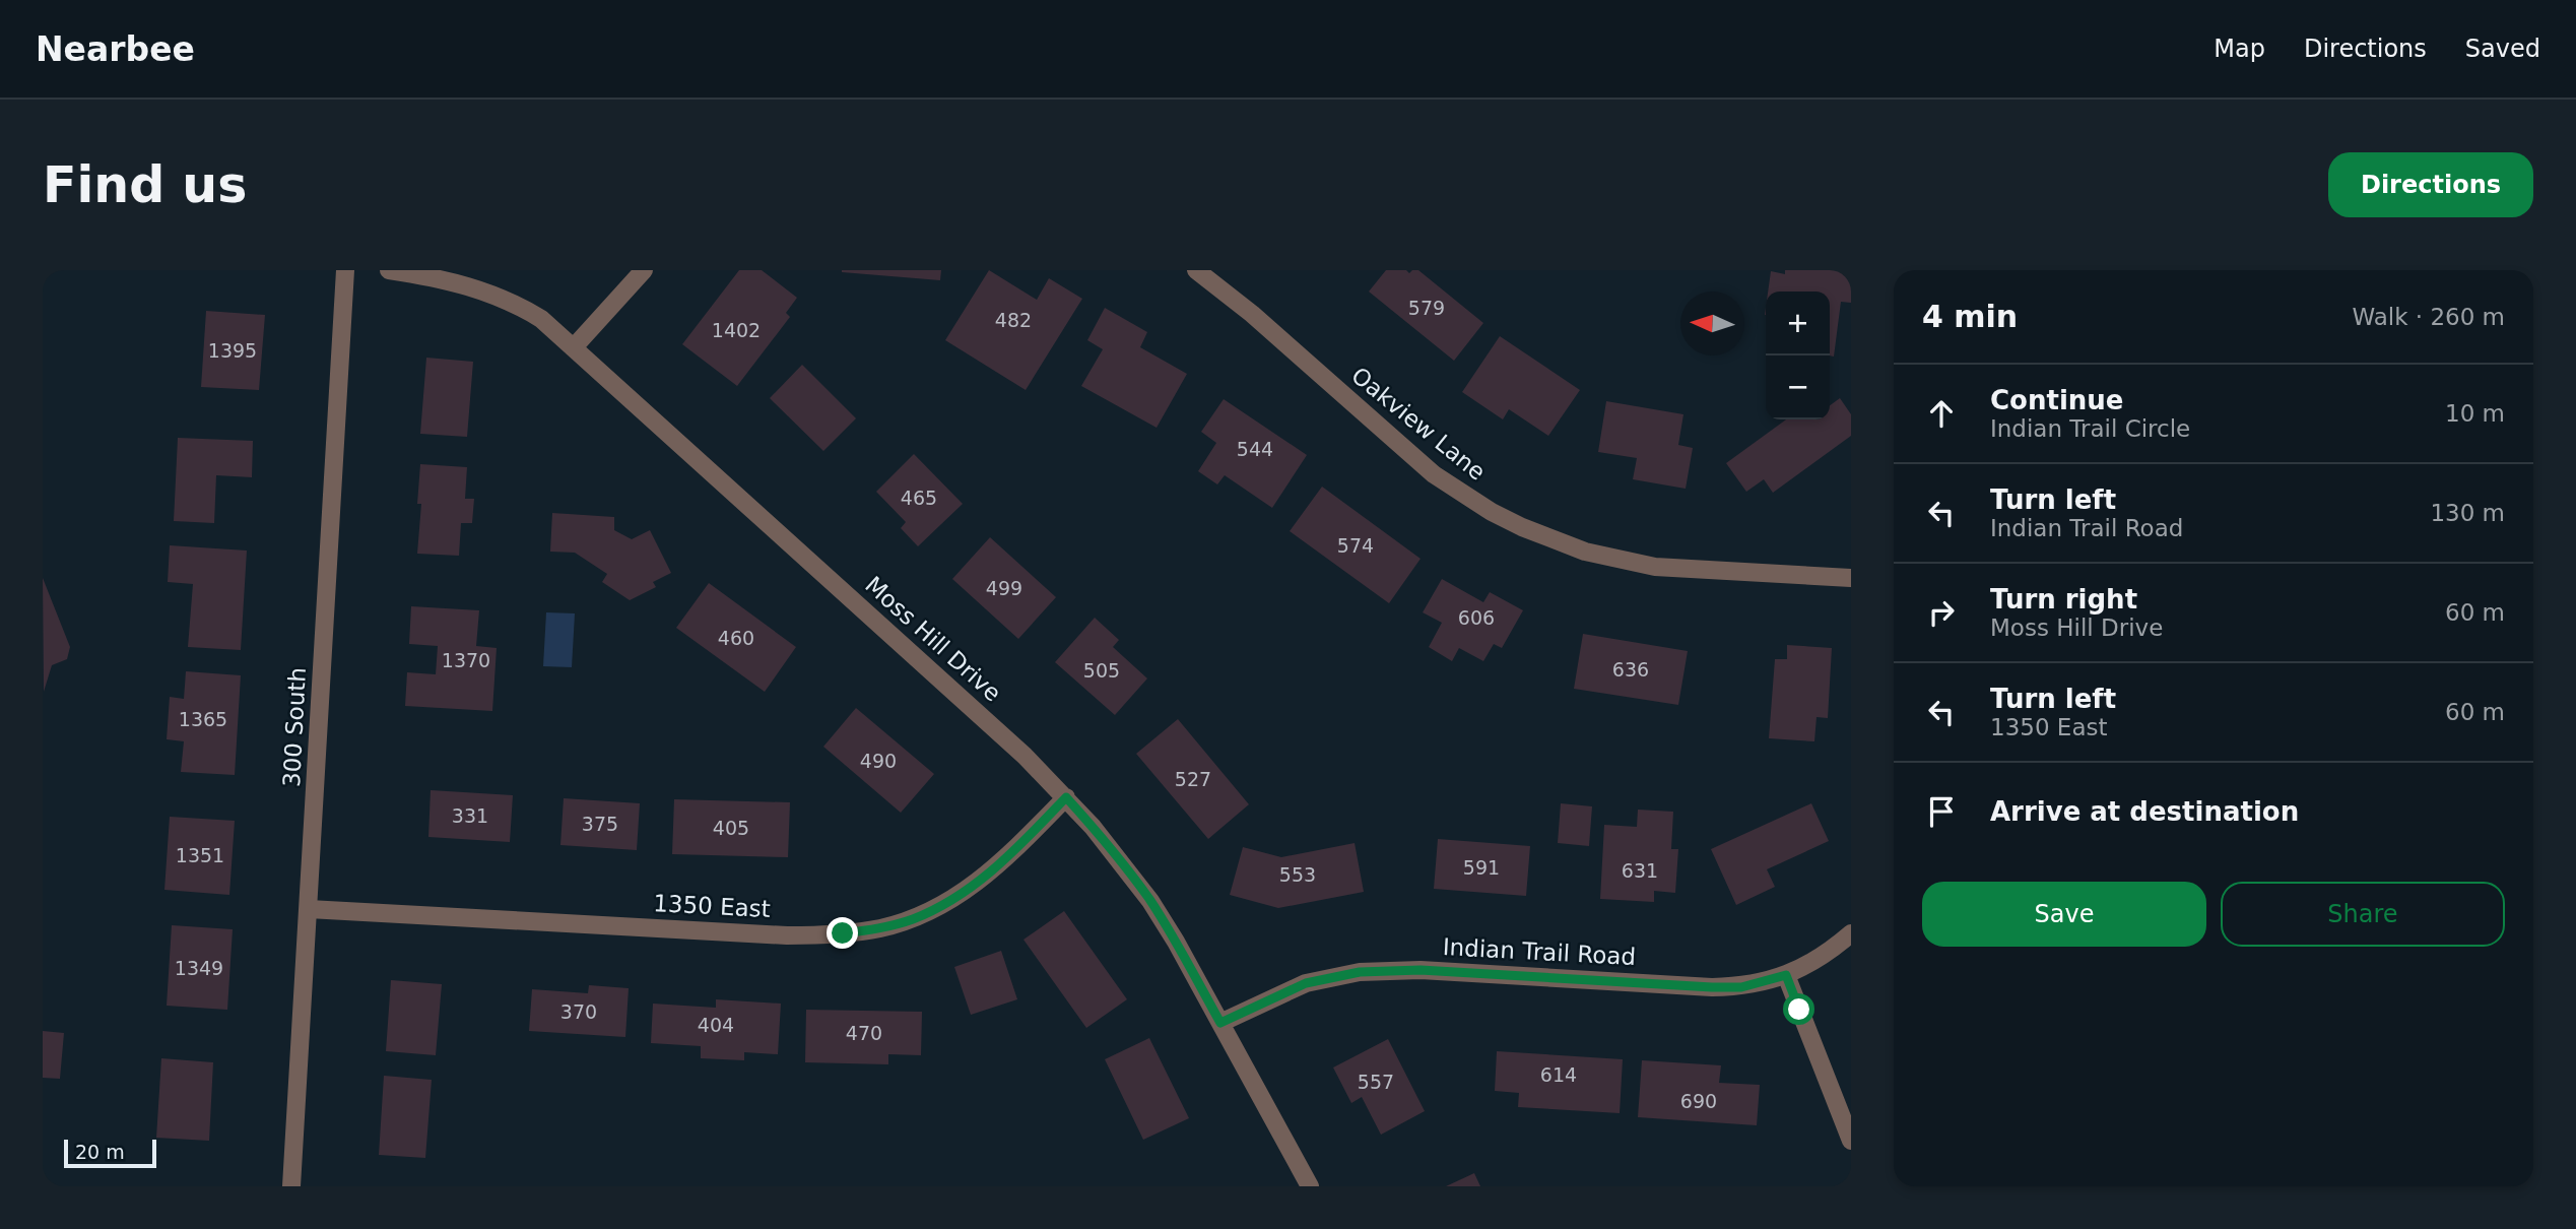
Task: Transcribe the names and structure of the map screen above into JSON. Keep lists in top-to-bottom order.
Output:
{
  "streets": {
    "street": [
      "Oakview Lane",
      "Moss Hill Drive",
      "300 South",
      "1350 East",
      "Indian Trail Road"
    ]
  },
  "crossings": [
    ["Moss Hill Drive", "1350 East"],
    ["Moss Hill Drive", "Indian Trail Road"],
    ["300 South", "1350 East"]
  ],
  "house_numbers": [
    "579",
    "482",
    "1402",
    "1395",
    "544",
    "465",
    "574",
    "499",
    "606",
    "460",
    "1370",
    "636",
    "505",
    "1365",
    "490",
    "527",
    "331",
    "375",
    "405",
    "1351",
    "591",
    "631",
    "553",
    "1349",
    "370",
    "404",
    "470",
    "614",
    "557",
    "690"
  ],
  "scale_bar": "20 m",
  "north": "left",
  "page": {
    "header": "Nearbee",
    "nav": ["Map", "Directions", "Saved"],
    "buttons": [
      "Directions",
      ["Save", "Share"]
    ],
    "title": "Find us",
    "heading": ["4 min", "Walk · 260 m"],
    "map_buttons": ["+", "−"],
    "list": [
      ["Continue", "Indian Trail Circle", "10 m"],
      ["Turn left", "Indian Trail Road", "130 m"],
      ["Turn right", "Moss Hill Drive", "60 m"],
      ["Turn left", "1350 East", "60 m"],
      "Arrive at destination"
    ],
    "scale": "20 m"
  }
}
